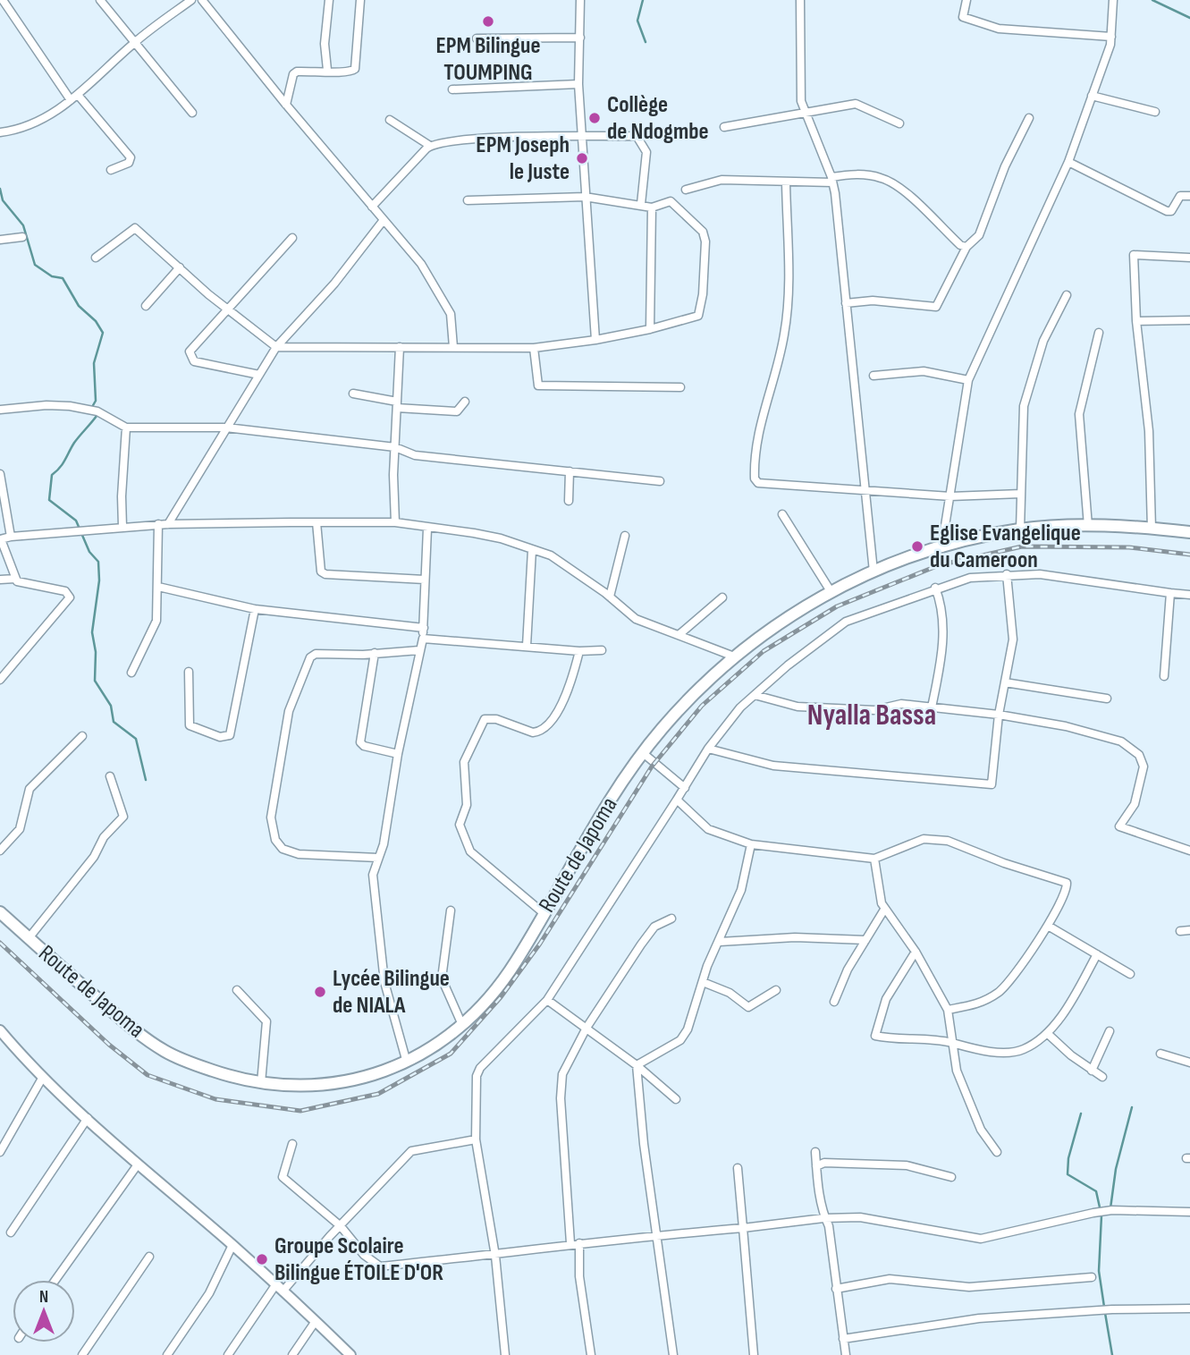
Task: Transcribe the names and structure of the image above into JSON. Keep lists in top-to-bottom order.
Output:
{
  "streets": {
    "main road": ["Route de Japoma"]
  },
  "districts": ["Nyalla Bassa"],
  "places": [
    "EPM Bilingue TOUMPING",
    "Collège de Ndogmbe",
    "EPM Joseph le Juste",
    "Eglise Evangelique du Cameroon",
    "Lycée Bilingue de NIALA",
    "Groupe Scolaire Bilingue ÉTOILE D'OR"
  ],
  "north": "top"
}
